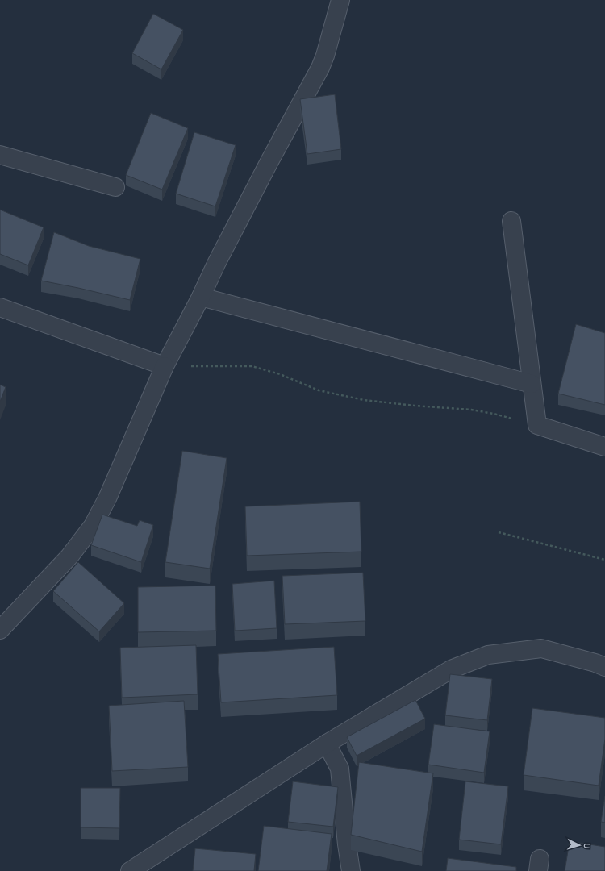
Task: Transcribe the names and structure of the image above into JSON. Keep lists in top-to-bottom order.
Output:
{
  "north": "right"
}
